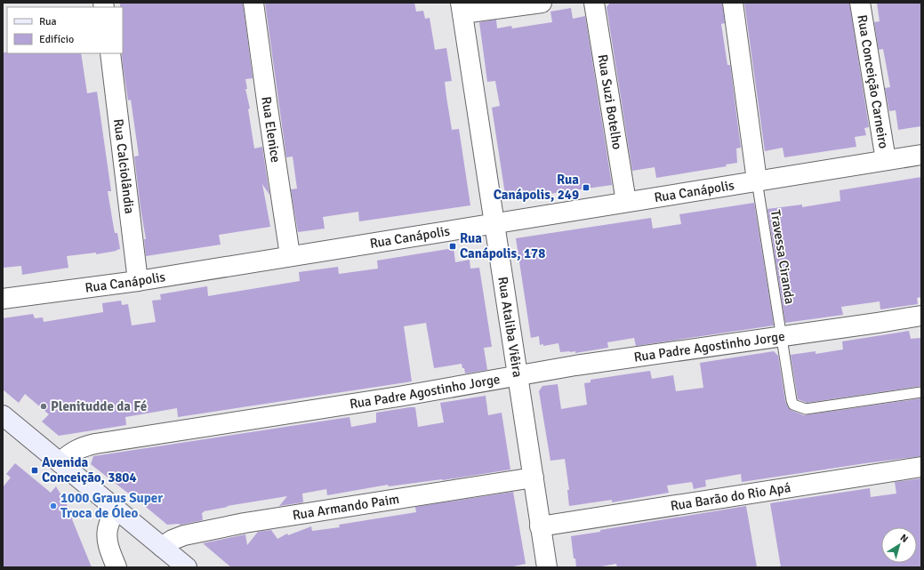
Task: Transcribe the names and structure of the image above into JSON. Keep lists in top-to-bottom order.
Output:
{
  "streets": {
    "street": [
      "Rua Conceição Carneiro",
      "Rua Suzi Botelho",
      "Rua Elenice",
      "Rua Calciolândia",
      "Rua Canápolis",
      "Rua Ataliba Viêira",
      "Rua Padre Agostinho Jorge",
      "Rua Barão do Rio Apá",
      "Rua Armando Paim"
    ],
    "lane": ["Travessa Ciranda"]
  },
  "crossings": [
    ["Rua Conceição Carneiro", "Rua Canápolis"],
    ["Rua Suzi Botelho", "Rua Canápolis"],
    ["Rua Elenice", "Rua Canápolis"],
    ["Rua Calciolândia", "Rua Canápolis"],
    ["Rua Canápolis", "Travessa Ciranda"],
    ["Rua Canápolis", "Rua Ataliba Viêira"],
    ["Travessa Ciranda", "Rua Padre Agostinho Jorge"],
    ["Rua Ataliba Viêira", "Rua Padre Agostinho Jorge"],
    ["Rua Ataliba Viêira", "Rua Barão do Rio Apá"],
    ["Rua Ataliba Viêira", "Rua Armando Paim"]
  ],
  "places": {
    "transit": ["Rua Canápolis, 249", "Rua Canápolis, 178", "Avenida Conceição, 3804"],
    "other": ["Plenitudde da Fé", "1000 Graus Super Troca de Óleo"]
  },
  "legend": ["Rua", "Edifício"],
  "north": "top right"
}
